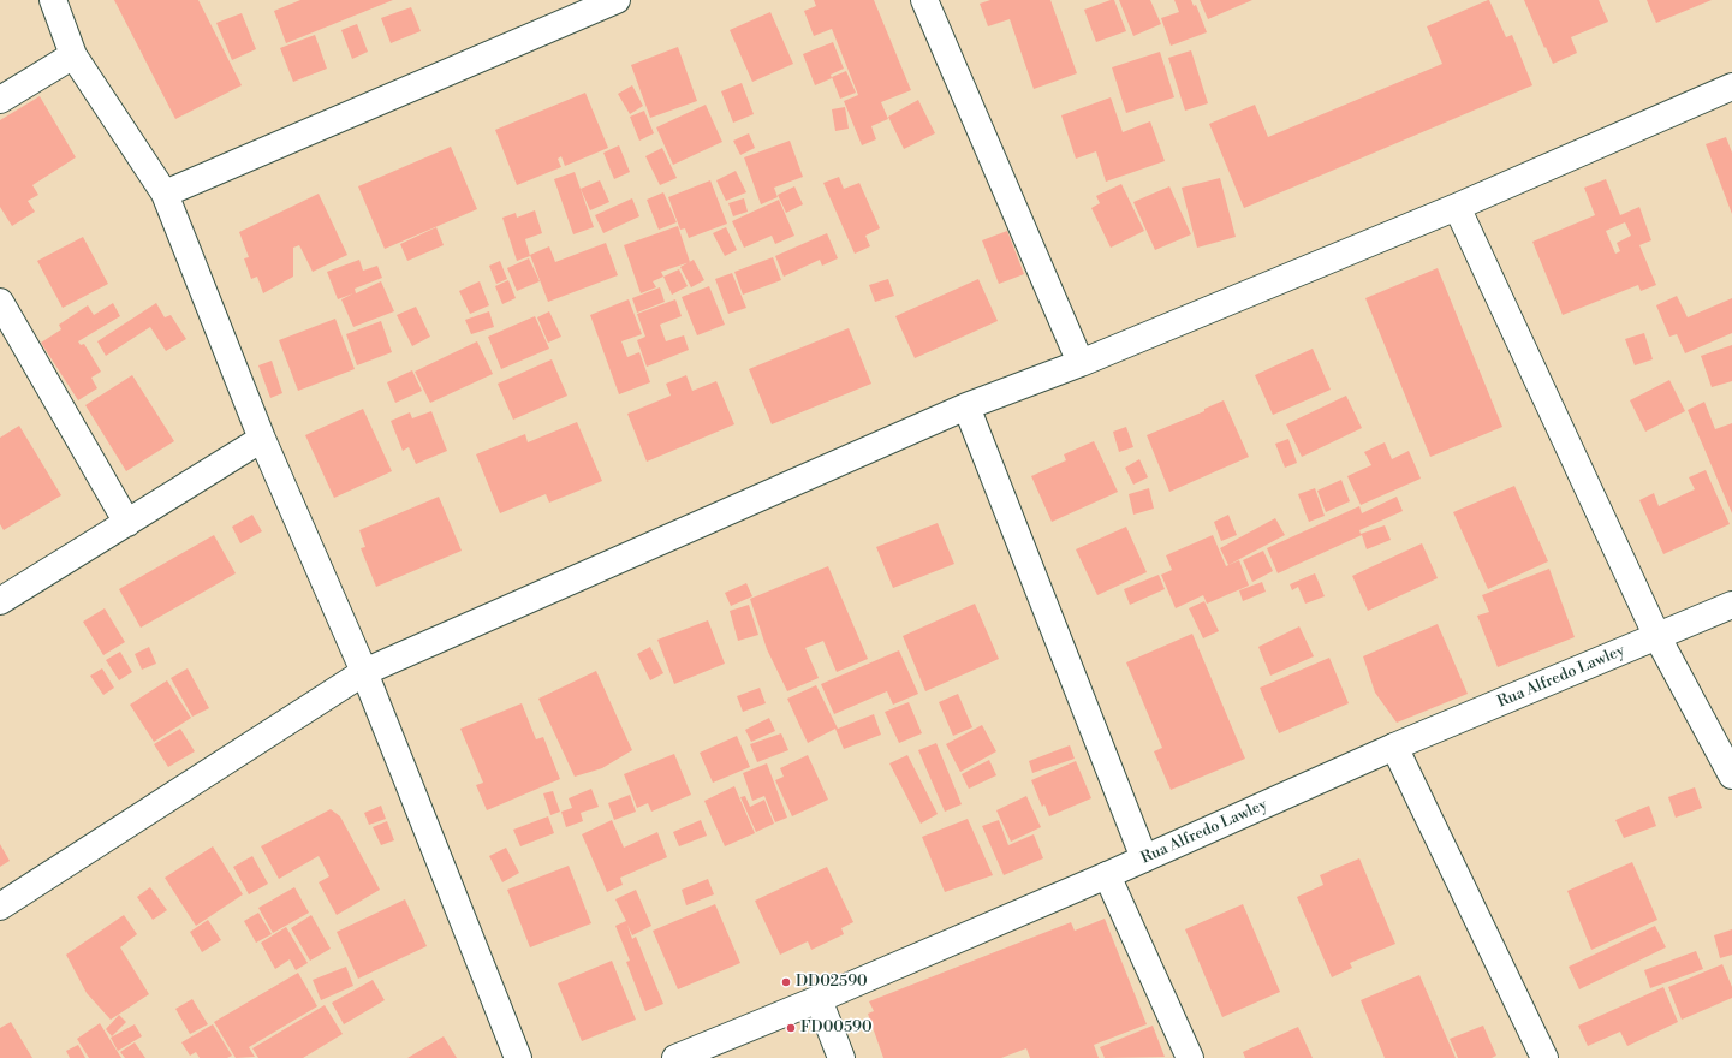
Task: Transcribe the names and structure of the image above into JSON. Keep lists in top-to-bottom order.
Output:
{
  "streets": {
    "street": ["Rua Alfredo Lawley"]
  },
  "places": ["DD02590", "FD00590"]
}
